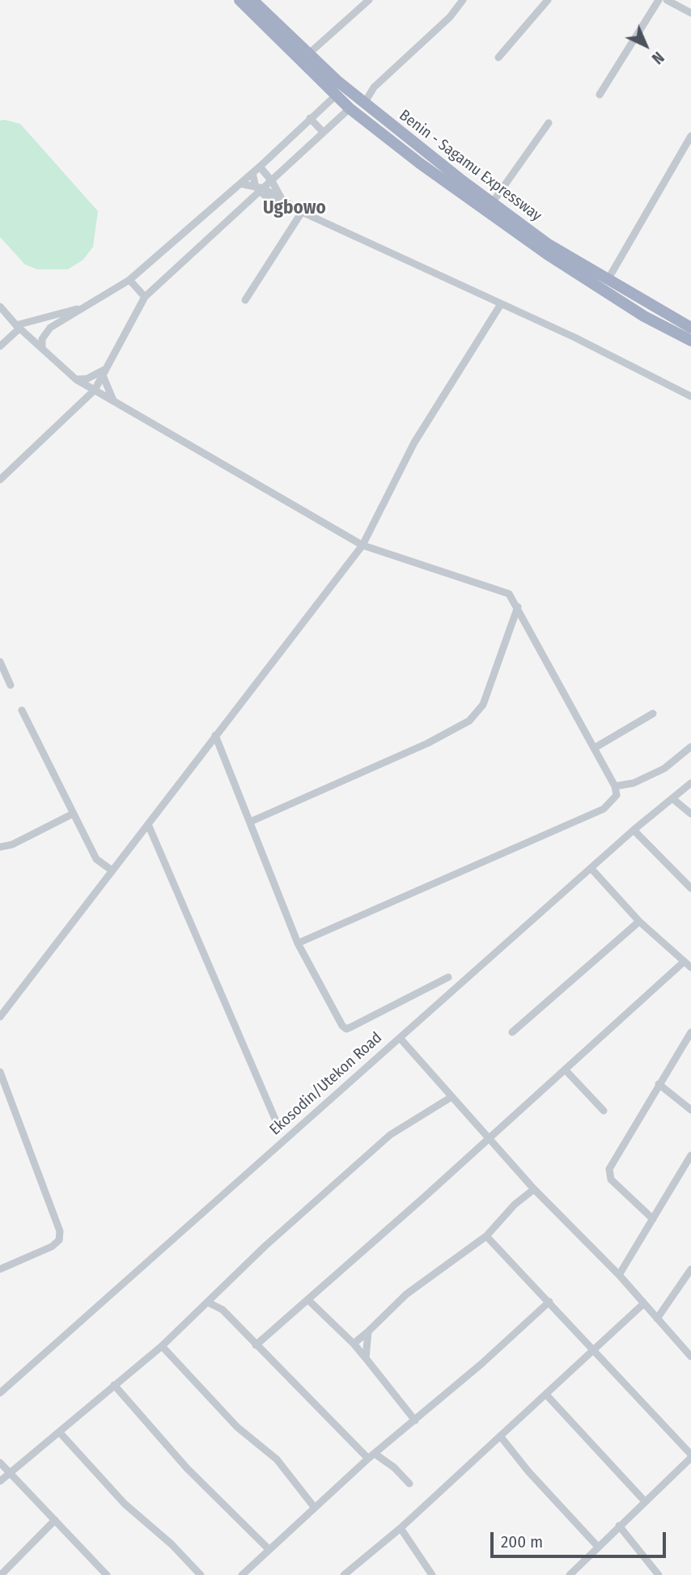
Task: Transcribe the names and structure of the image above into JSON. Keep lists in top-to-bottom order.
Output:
{
  "streets": {
    "highway": ["Benin - Sagamu Expressway"],
    "street": ["Ekosodin/Utekon Road"]
  },
  "districts": ["Ugbowo"],
  "scale_bar": "200 m",
  "north": "bottom right"
}
